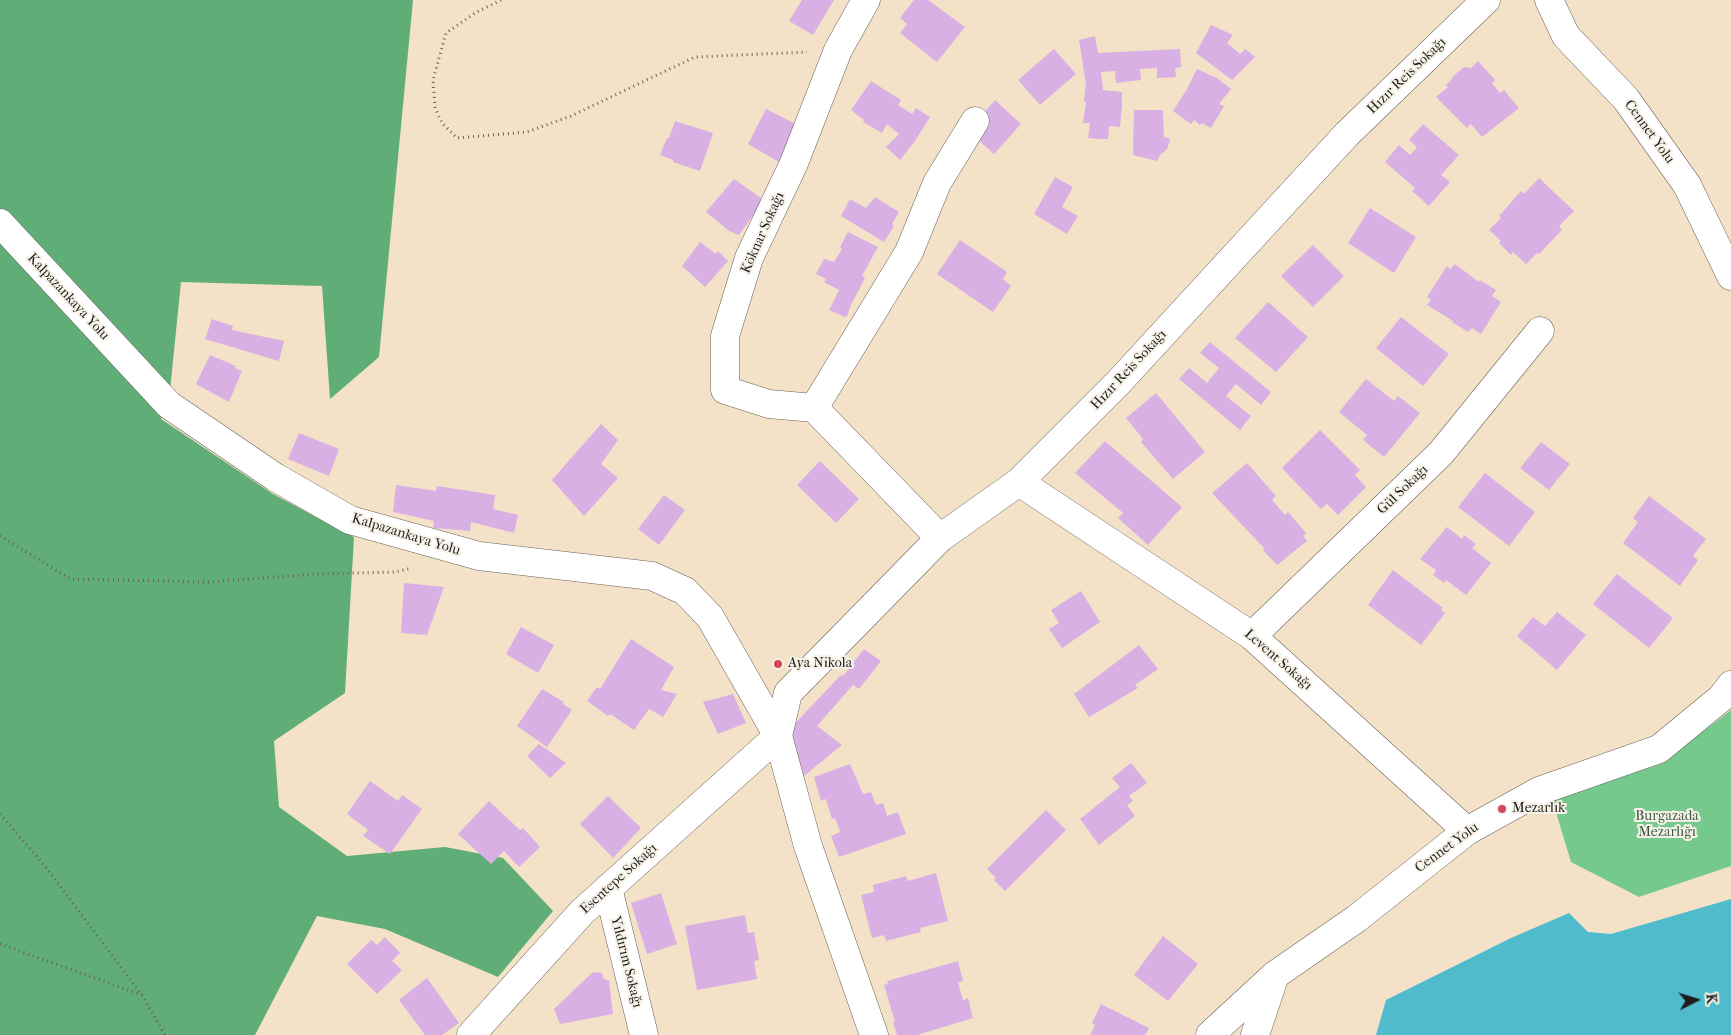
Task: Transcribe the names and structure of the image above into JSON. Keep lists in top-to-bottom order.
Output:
{
  "streets": {
    "street": [
      "Hızır Reis Sokağı",
      "Cennet Yolu",
      "Köknar Sokağı",
      "Kalpazankaya Yolu",
      "Gül Sokağı",
      "Levent Sokağı",
      "Esentepe Sokağı",
      "Yıldırım Sokağı"
    ]
  },
  "crossings": [
    ["Hızır Reis Sokağı", "Kalpazankaya Yolu"],
    ["Hızır Reis Sokağı", "Levent Sokağı"],
    ["Hızır Reis Sokağı", "Esentepe Sokağı"],
    ["Cennet Yolu", "Levent Sokağı"],
    ["Kalpazankaya Yolu", "Esentepe Sokağı"],
    ["Gül Sokağı", "Levent Sokağı"],
    ["Esentepe Sokağı", "Yıldırım Sokağı"]
  ],
  "parks": ["Burgazada Mezarlığı"],
  "places": ["Aya Nikola", "Mezarlık"],
  "north": "right"
}
